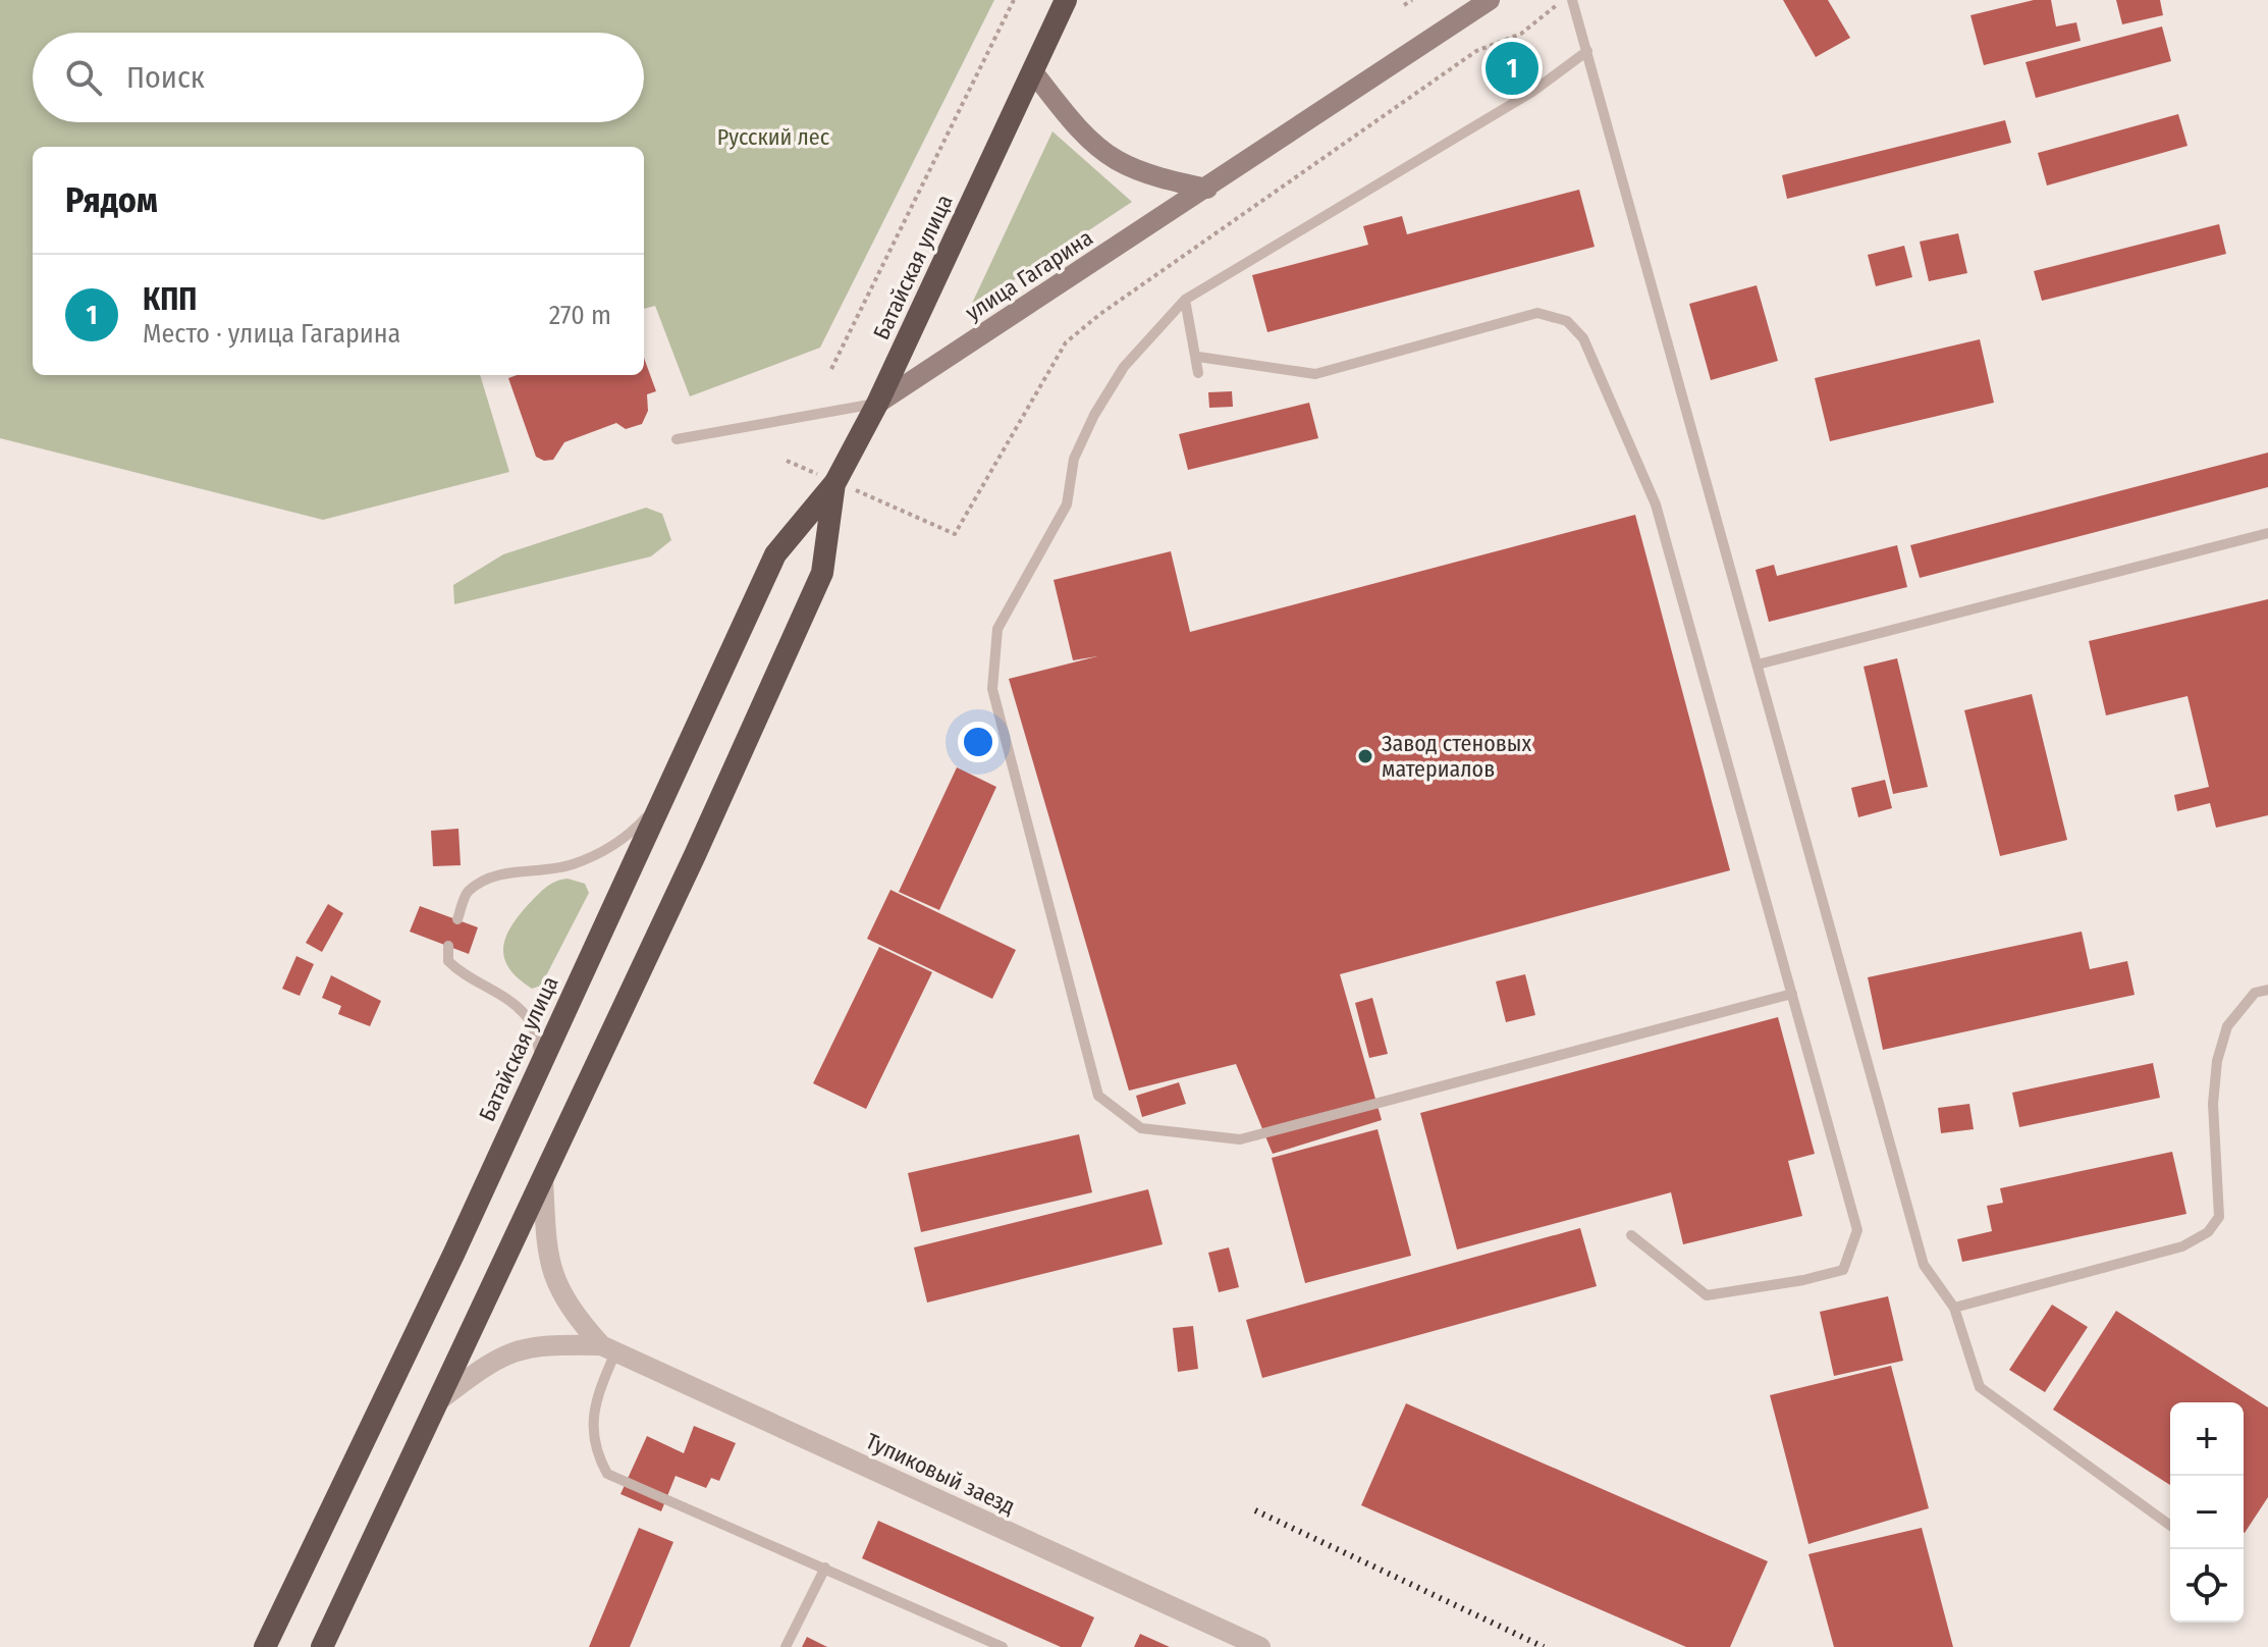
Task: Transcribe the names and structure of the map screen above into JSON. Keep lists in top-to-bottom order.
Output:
{
  "streets": {
    "highway": ["Батайская улица"],
    "main road": ["улица Гагарина"],
    "street": ["Тупиковый заезд"]
  },
  "crossings": [
    ["Батайская улица", "улица Гагарина"]
  ],
  "parks": ["Русский лес"],
  "places": ["Завод стеновых материалов"],
  "page": {
    "search": "Поиск",
    "pins": "1",
    "heading": "Рядом",
    "list": [
      {
        "mark": "1",
        "name": "КПП",
        "note": "Место · улица Гагарина",
        "value": "270 m"
      }
    ],
    "map_buttons": ["+", "−"]
  }
}
